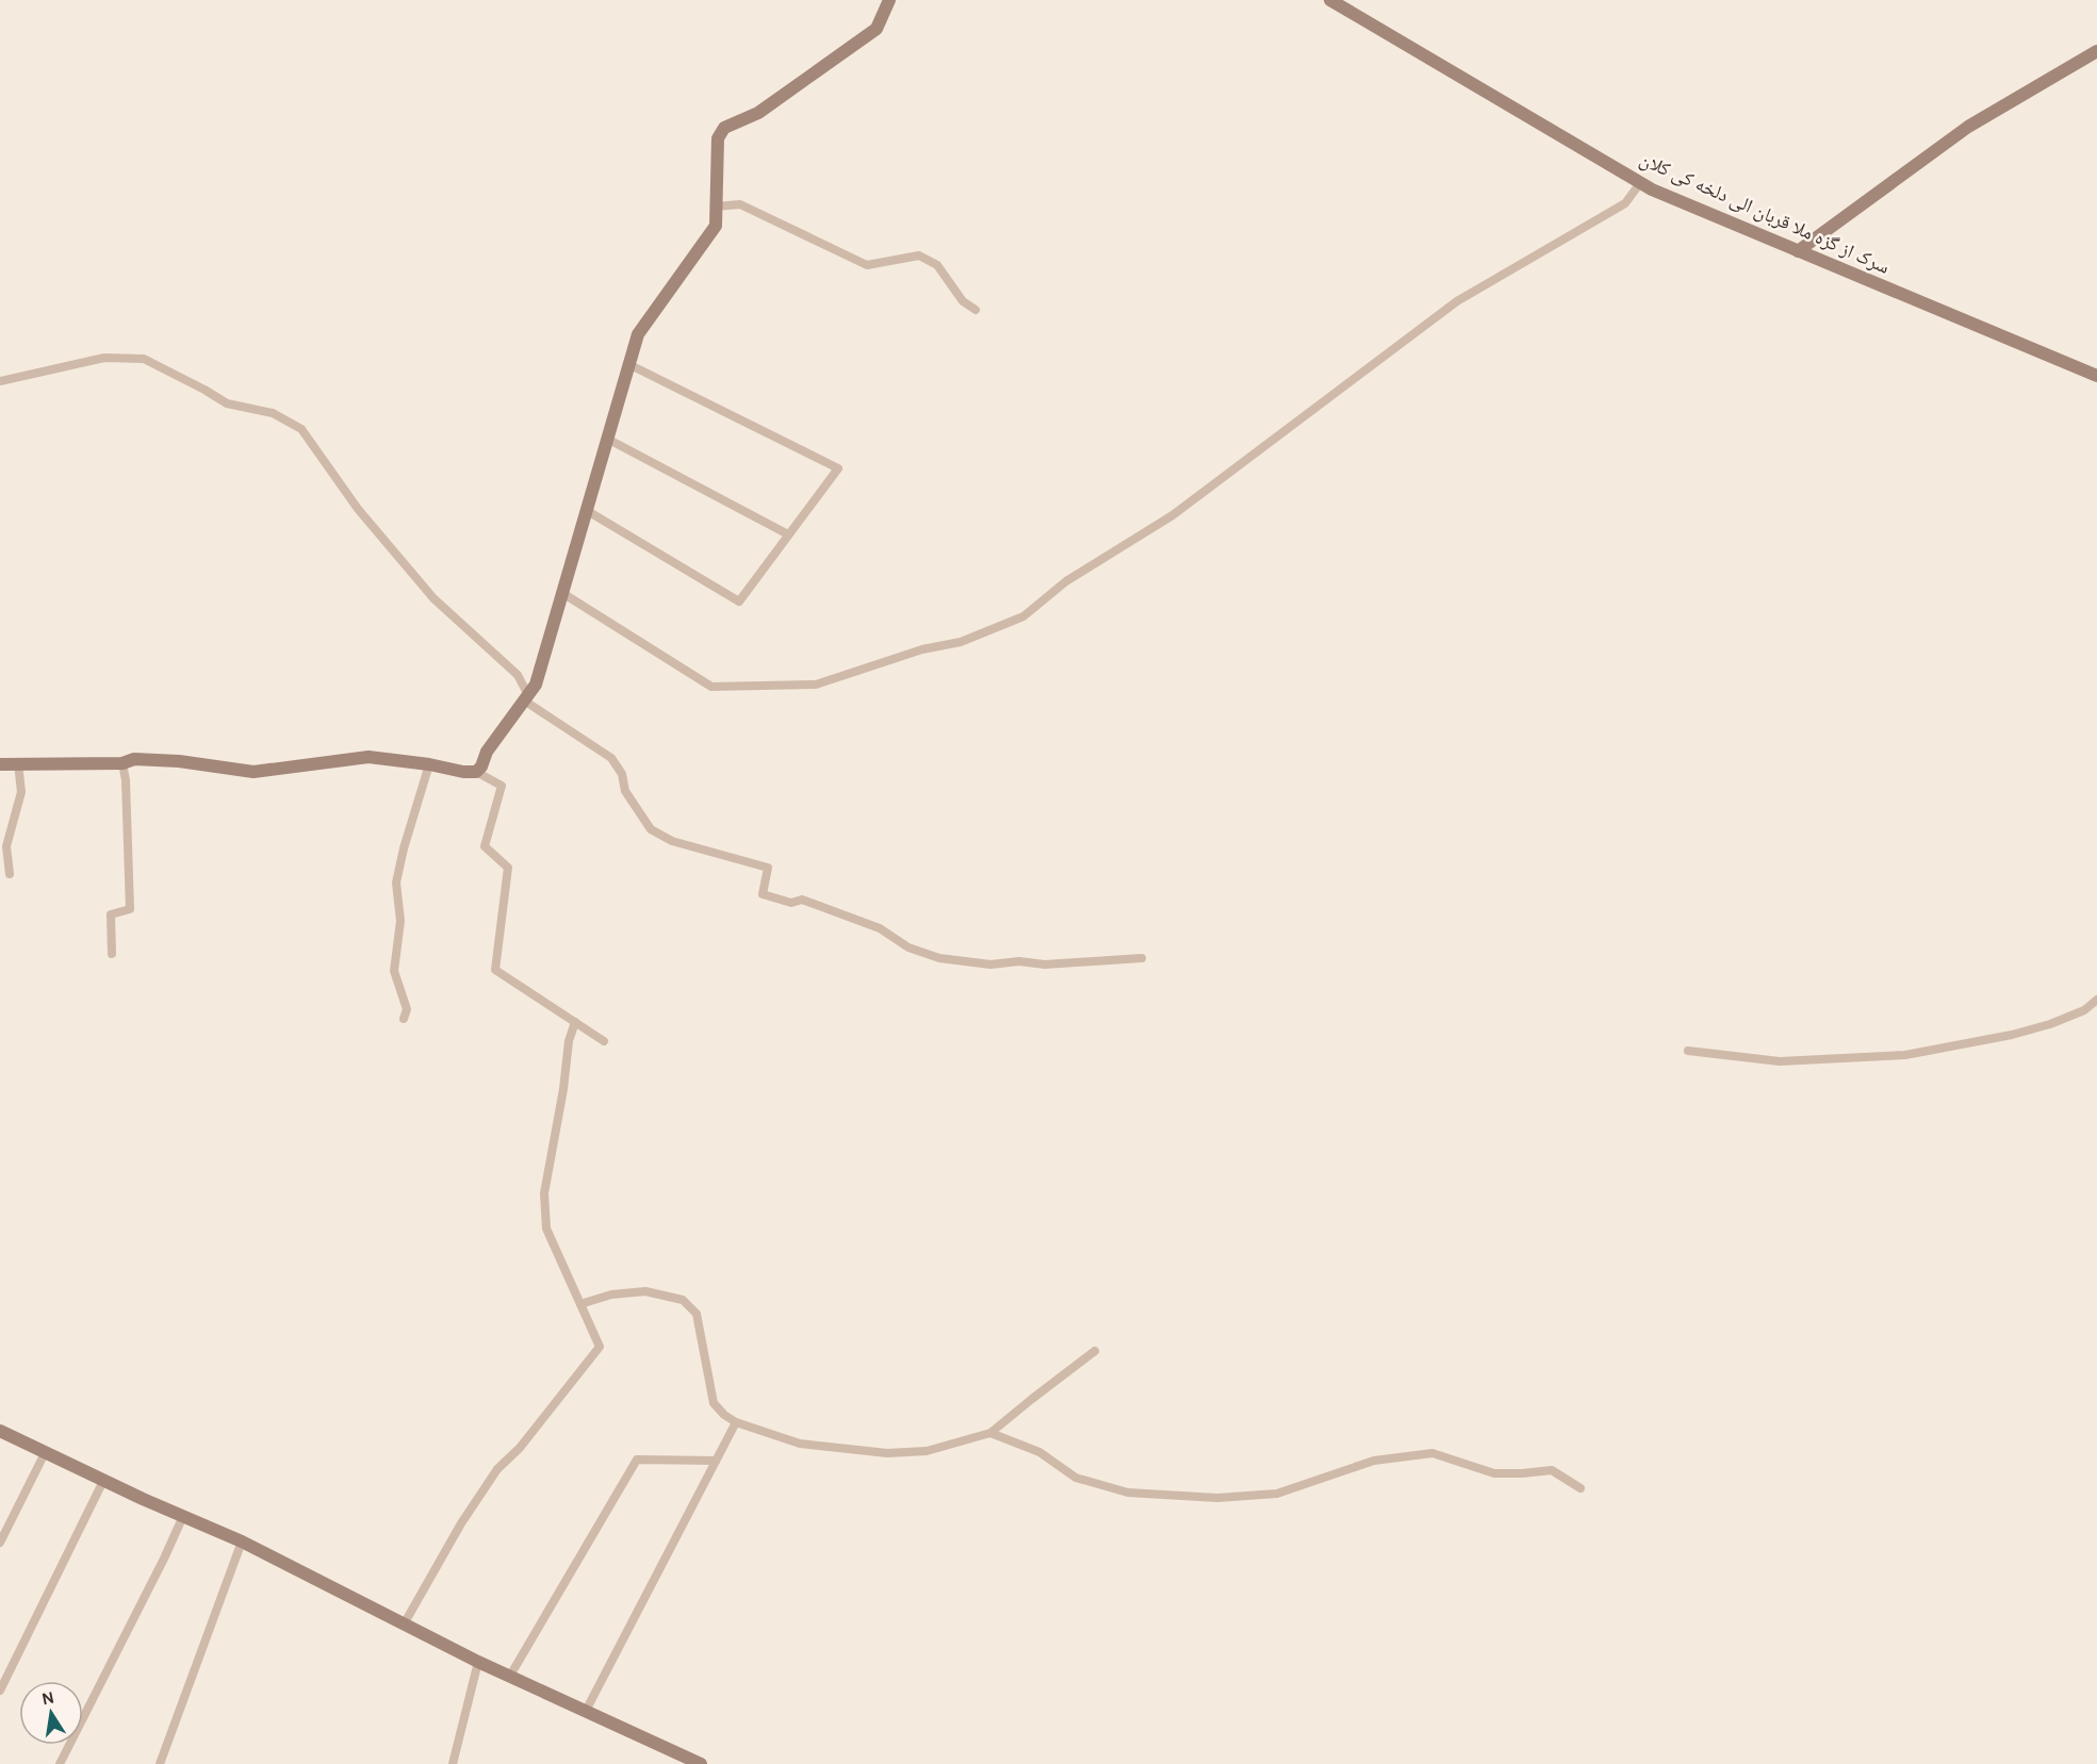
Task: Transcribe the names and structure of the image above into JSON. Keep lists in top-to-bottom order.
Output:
{
  "streets": {
    "street": ["سرک از گزه ملا قربان الی دلخه کی کلان"]
  },
  "north": "top"
}
